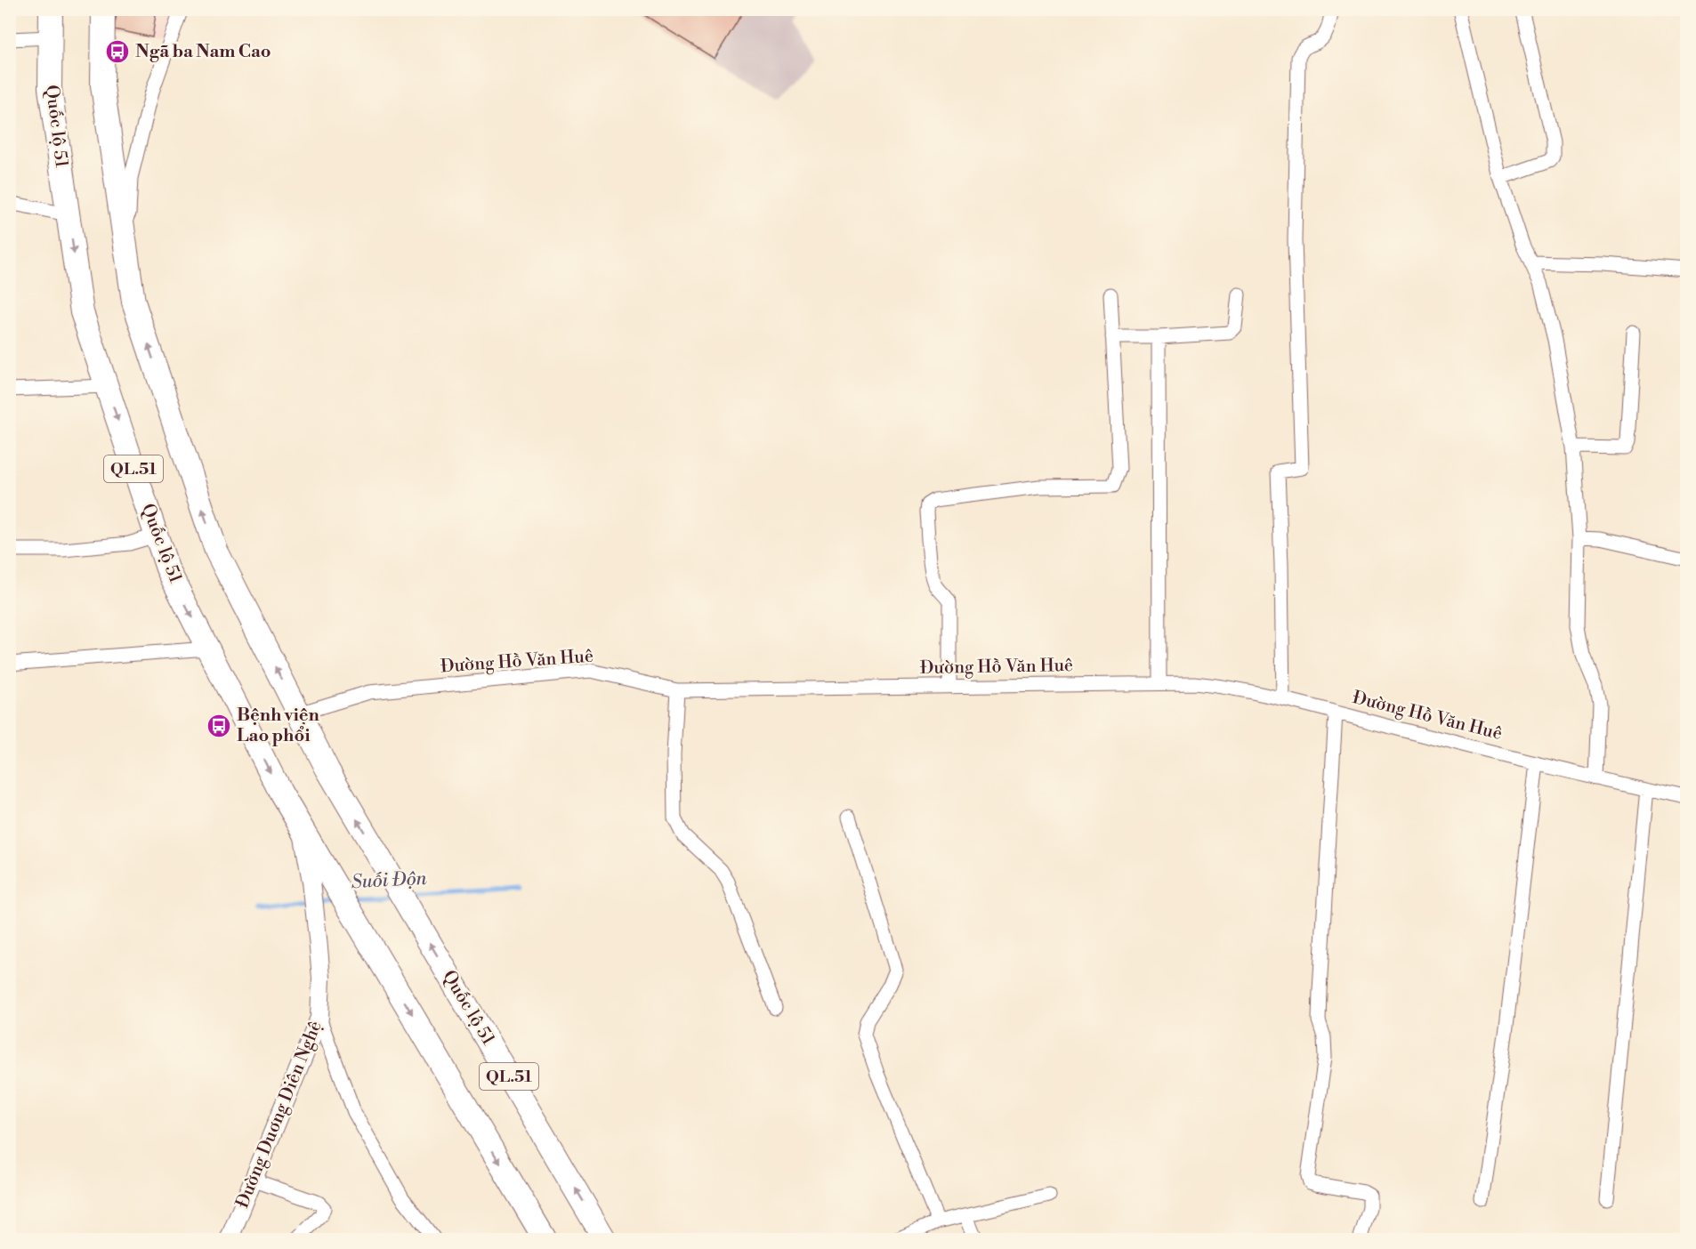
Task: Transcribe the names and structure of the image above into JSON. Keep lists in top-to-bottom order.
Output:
{
  "streets": {
    "highway": ["Quốc lộ 51", "QL.51"],
    "street": ["Đường Hồ Văn Huê", "Đường Duơng Diên Nghệ"]
  },
  "crossings": [
    ["Quốc lộ 51", "QL.51"],
    ["Quốc lộ 51", "Đường Hồ Văn Huê"],
    ["Quốc lộ 51", "Đường Duơng Diên Nghệ"],
    ["QL.51", "Đường Hồ Văn Huê"]
  ],
  "water": ["Suối Độn"],
  "places": {
    "bus stop": ["Ngã ba Nam Cao", "Bệnh viện Lao phổi"]
  }
}
